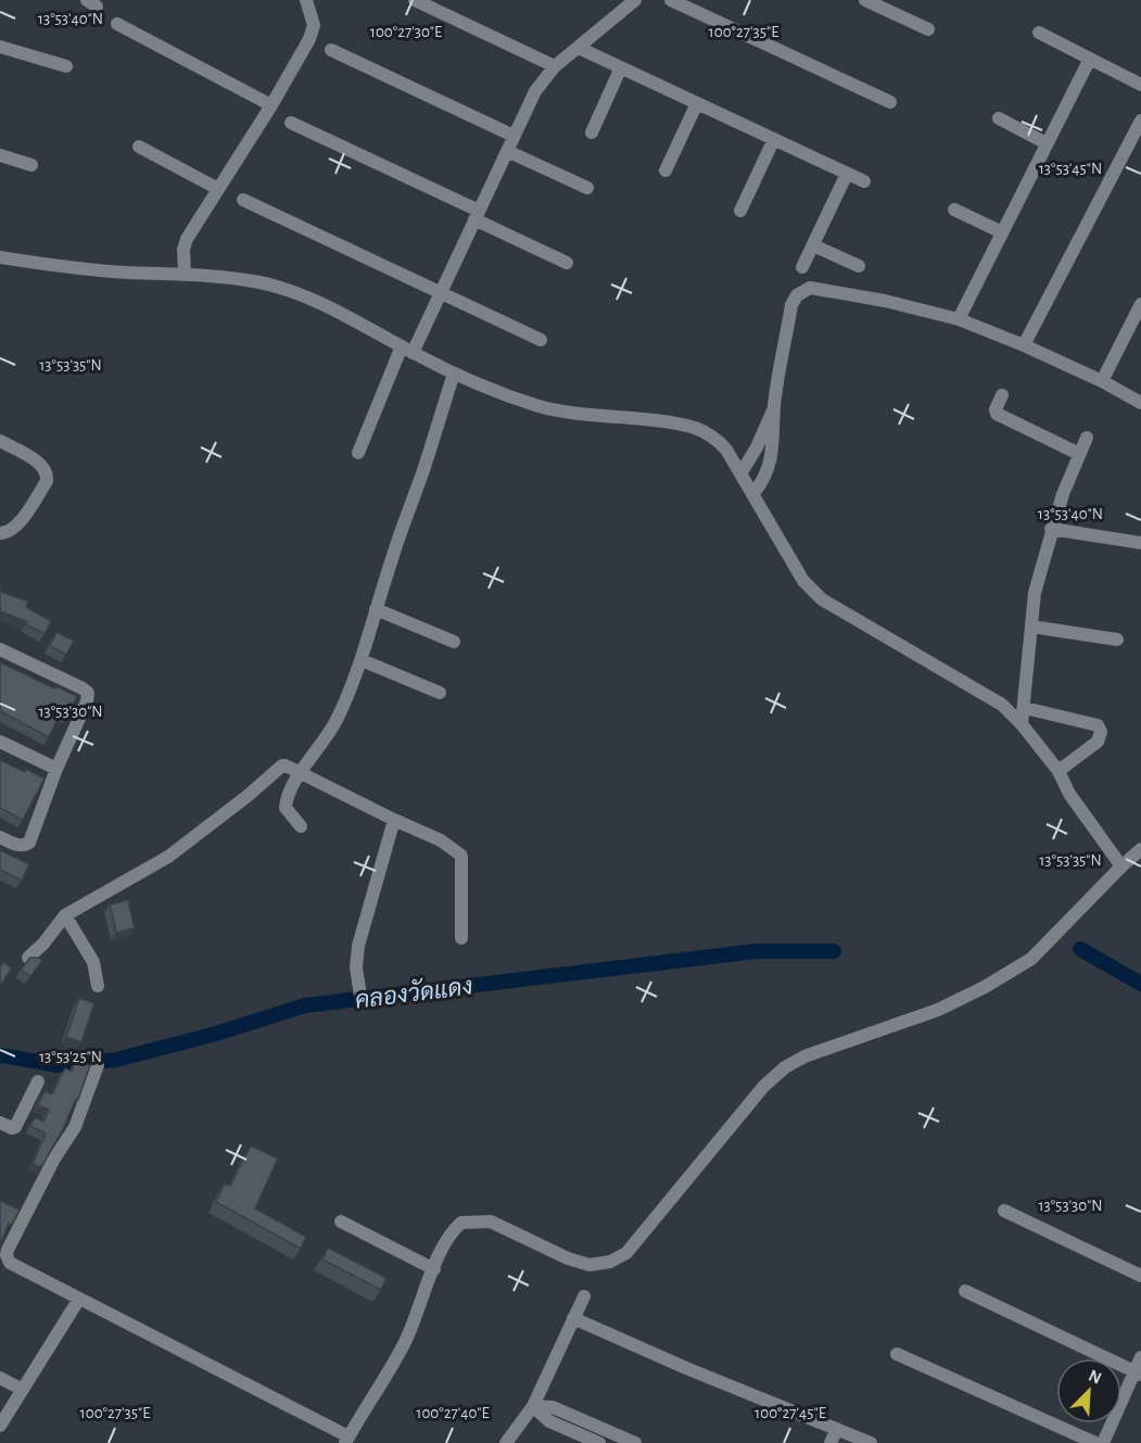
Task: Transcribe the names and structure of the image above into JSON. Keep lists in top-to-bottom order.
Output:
{
  "water": ["คลองวัดแดง"],
  "north": "top right",
  "coordinates": [
    "13°53'40\"N",
    "100°27'30\"E",
    "100°27'35\"E",
    "13°53'45\"N",
    "13°53'35\"N",
    "13°53'30\"N",
    "13°53'25\"N",
    "100°27'40\"E",
    "100°27'45\"E"
  ]
}
